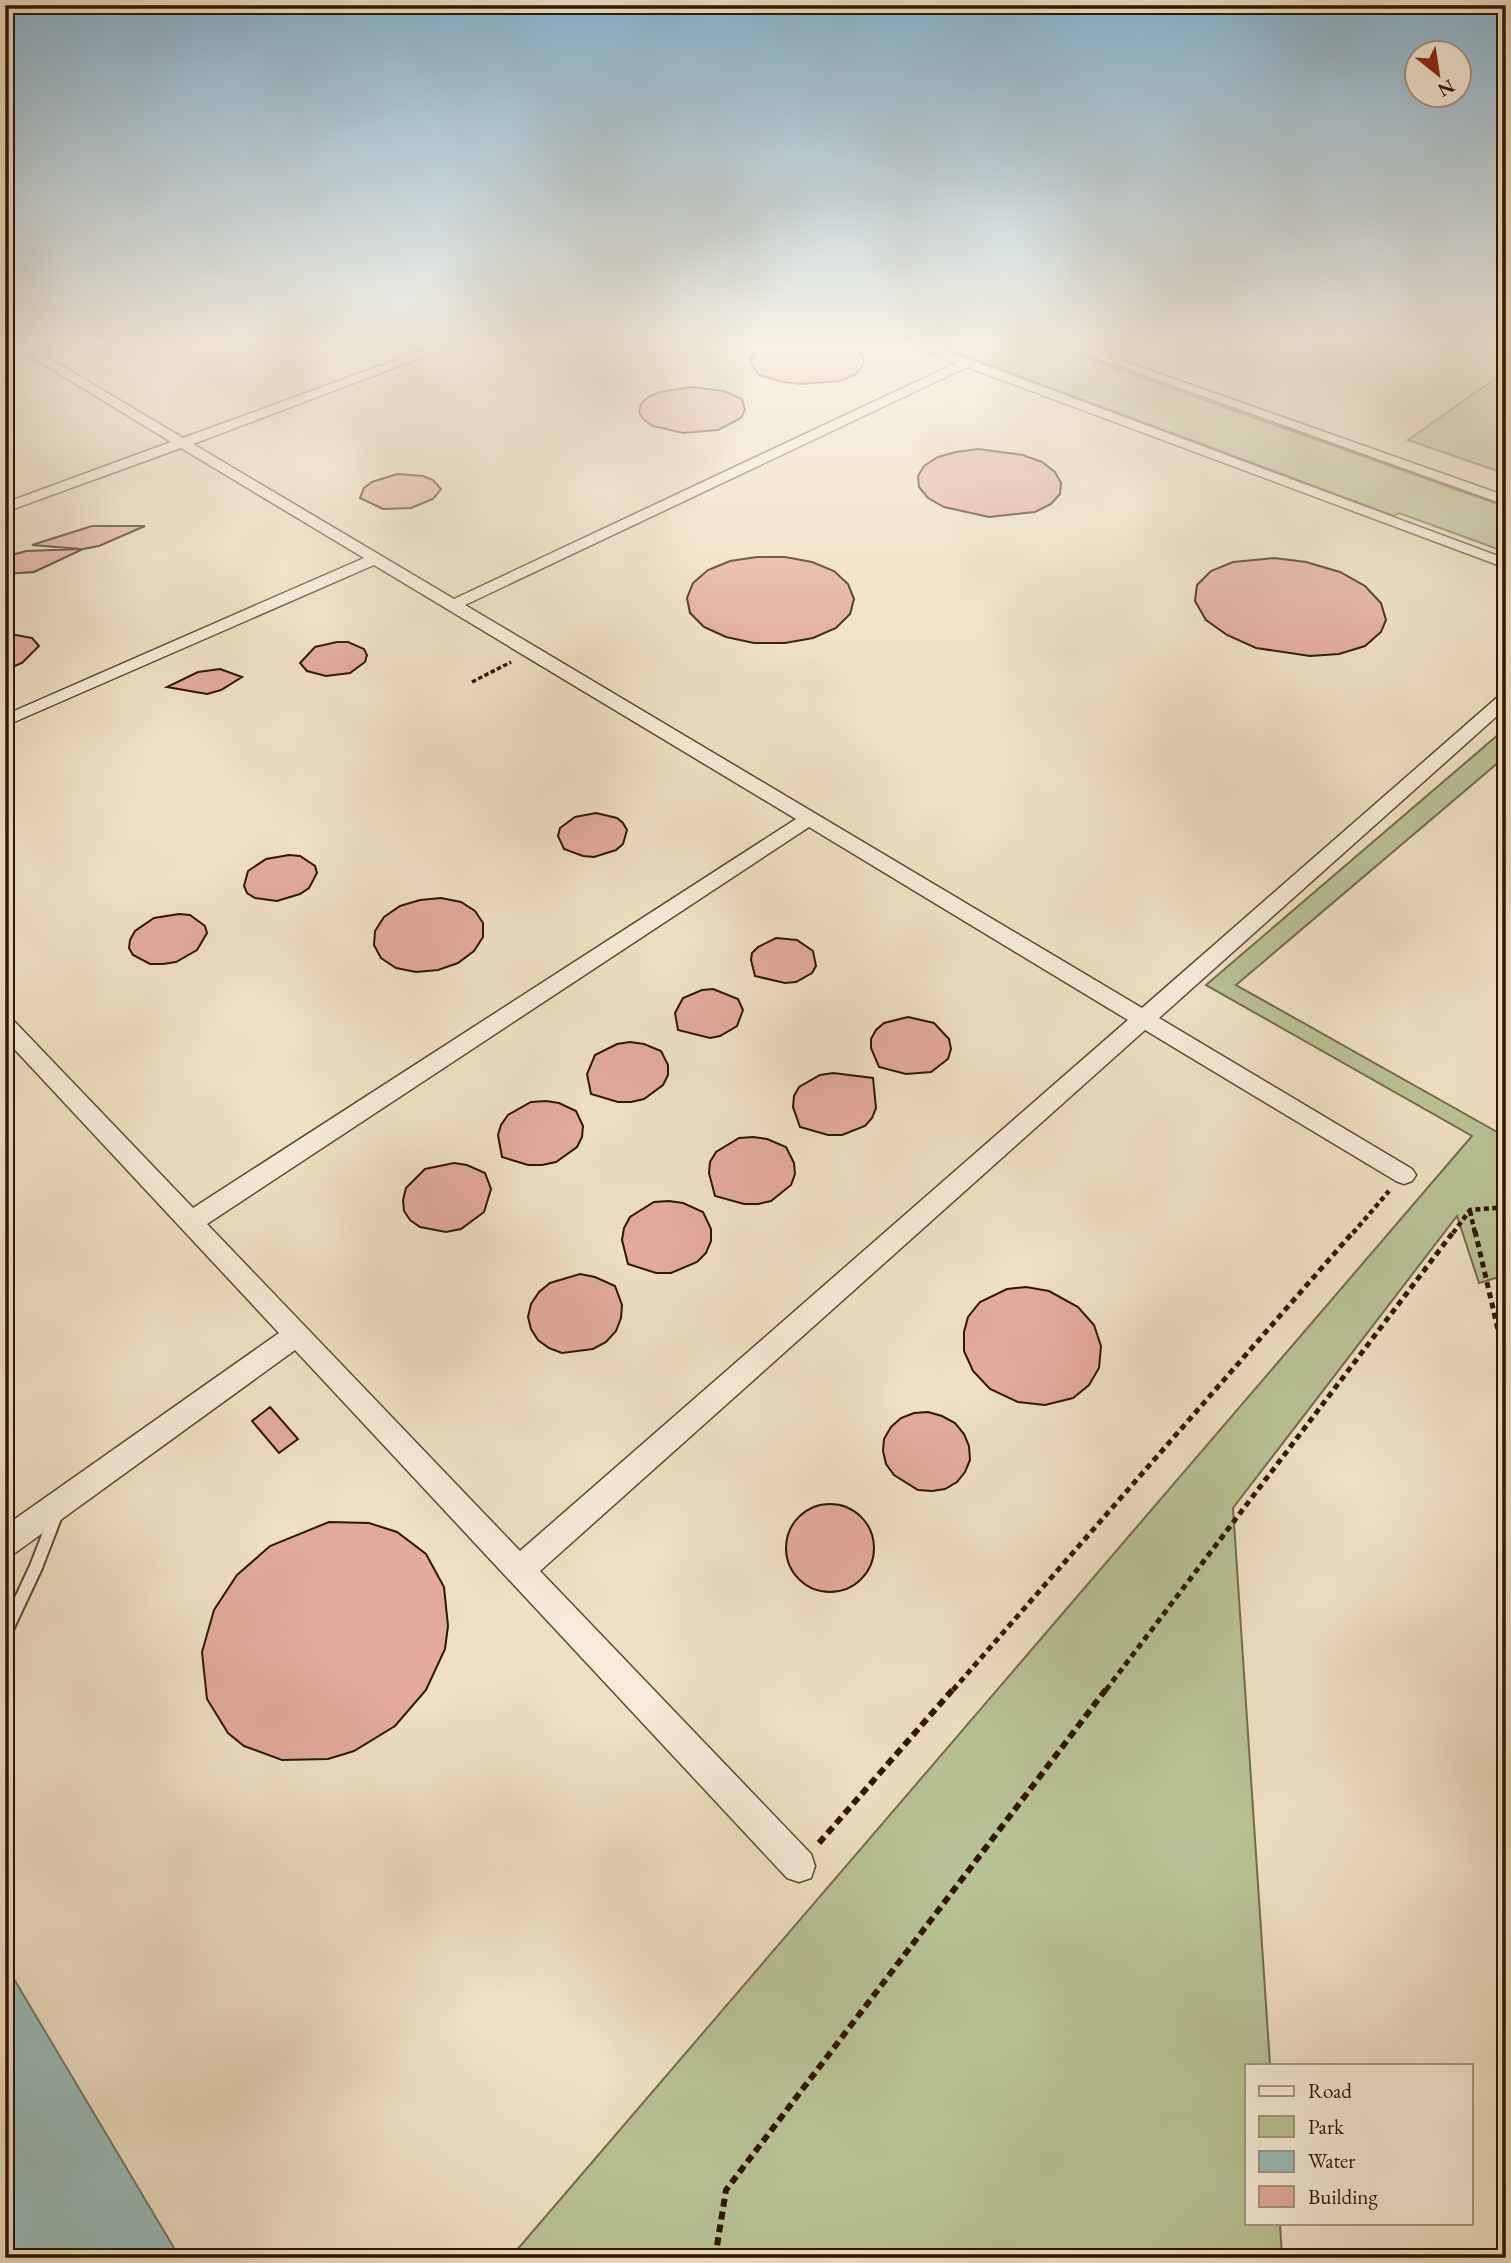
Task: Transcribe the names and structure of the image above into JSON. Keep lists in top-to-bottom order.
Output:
{
  "legend": [
    "Road",
    "Park",
    "Water",
    "Building"
  ],
  "north": "bottom right"
}
